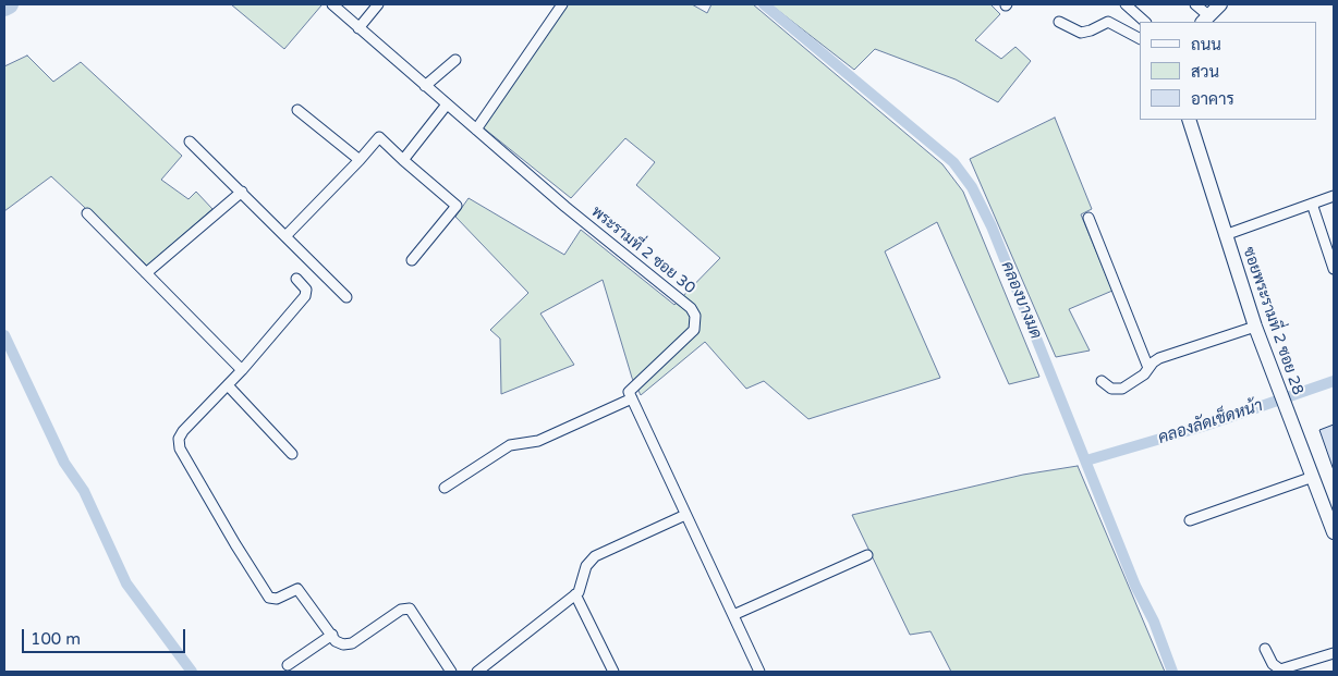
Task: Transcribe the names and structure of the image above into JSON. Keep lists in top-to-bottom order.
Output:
{
  "streets": {
    "street": ["พระรามที่ 2 ซอย 30", "ซอยพระรามที่ 2 ซอย 28"]
  },
  "water": ["คลองบางมด", "คลองลัดเช็ดหน้า"],
  "legend": ["ถนน", "สวน", "อาคาร"],
  "scale_bar": "100 m"
}
